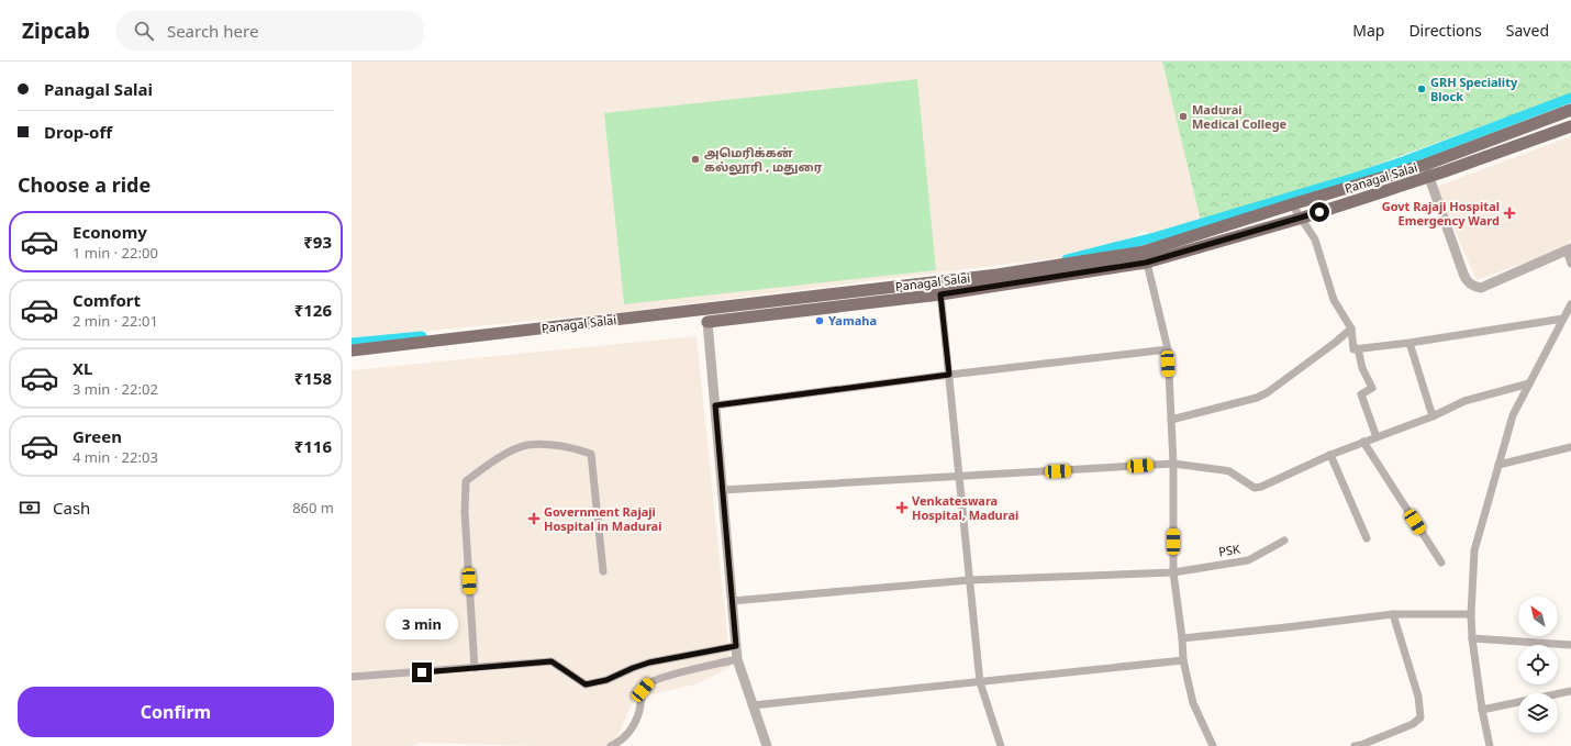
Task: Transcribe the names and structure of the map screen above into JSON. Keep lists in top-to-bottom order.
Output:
{
  "streets": {
    "main road": ["Panagal Salai"],
    "street": ["PSK"]
  },
  "places": {
    "other": [
      "GRH Speciality Block",
      "Madurai Medical College",
      "அமெரிக்கன் கல்லூரி , மதுரை",
      "Yamaha"
    ],
    "health": ["Govt Rajaji Hospital Emergency Ward", "Venkateswara Hospital, Madurai", "Government Rajaji Hospital in Madurai"]
  },
  "north": "top left",
  "page": {
    "header": "Zipcab",
    "search": "Search here",
    "nav": ["Map", "Directions", "Saved"],
    "banner": ["Panagal Salai", "Drop-off"],
    "heading": "Choose a ride",
    "list": [
      {
        "name": "Economy",
        "note": "1 min · 22:00",
        "value": "₹93"
      },
      {
        "name": "Comfort",
        "note": "2 min · 22:01",
        "value": "₹126"
      },
      {
        "name": "XL",
        "note": "3 min · 22:02",
        "value": "₹158"
      },
      {
        "name": "Green",
        "note": "4 min · 22:03",
        "value": "₹116"
      }
    ],
    "pay": ["Cash", "860 m"],
    "bubble": "3 min",
    "buttons": "Confirm"
  }
}
